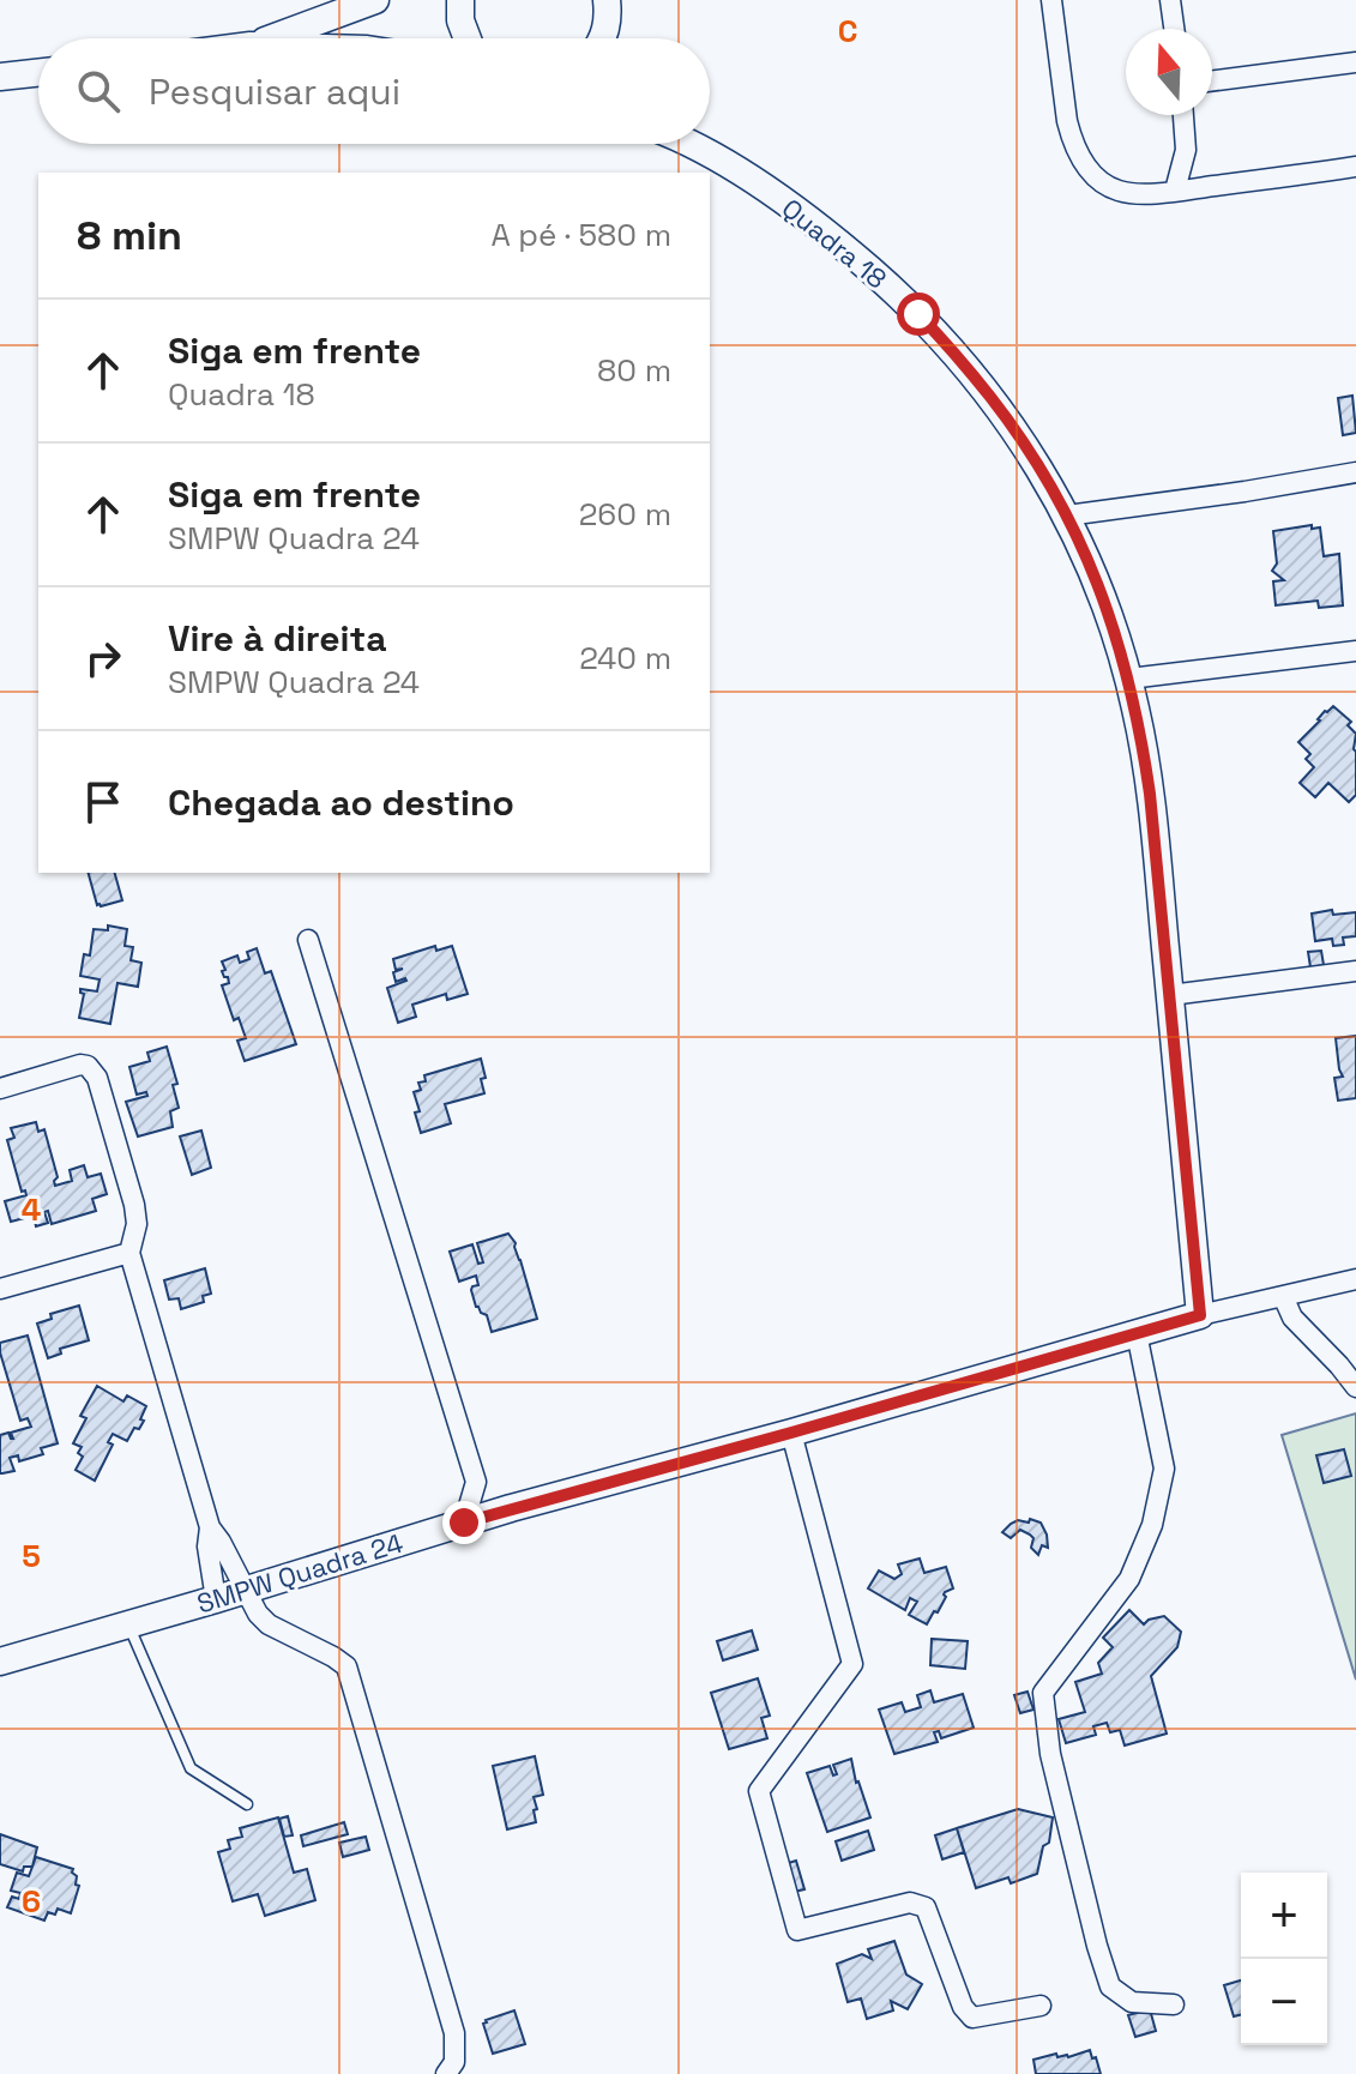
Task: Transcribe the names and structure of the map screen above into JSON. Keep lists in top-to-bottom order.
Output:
{
  "streets": {
    "street": ["Quadra 18", "SMPW Quadra 24"]
  },
  "north": "top",
  "page": {
    "search": "Pesquisar aqui",
    "heading": ["8 min", "A pé · 580 m"],
    "list": [
      ["Siga em frente", "Quadra 18", "80 m"],
      ["Siga em frente", "SMPW Quadra 24", "260 m"],
      ["Vire à direita", "SMPW Quadra 24", "240 m"],
      "Chegada ao destino"
    ],
    "map_buttons": ["+", "−"]
  },
  "grid": {
    "columns": ["C"],
    "rows": ["4", "5", "6"]
  }
}
